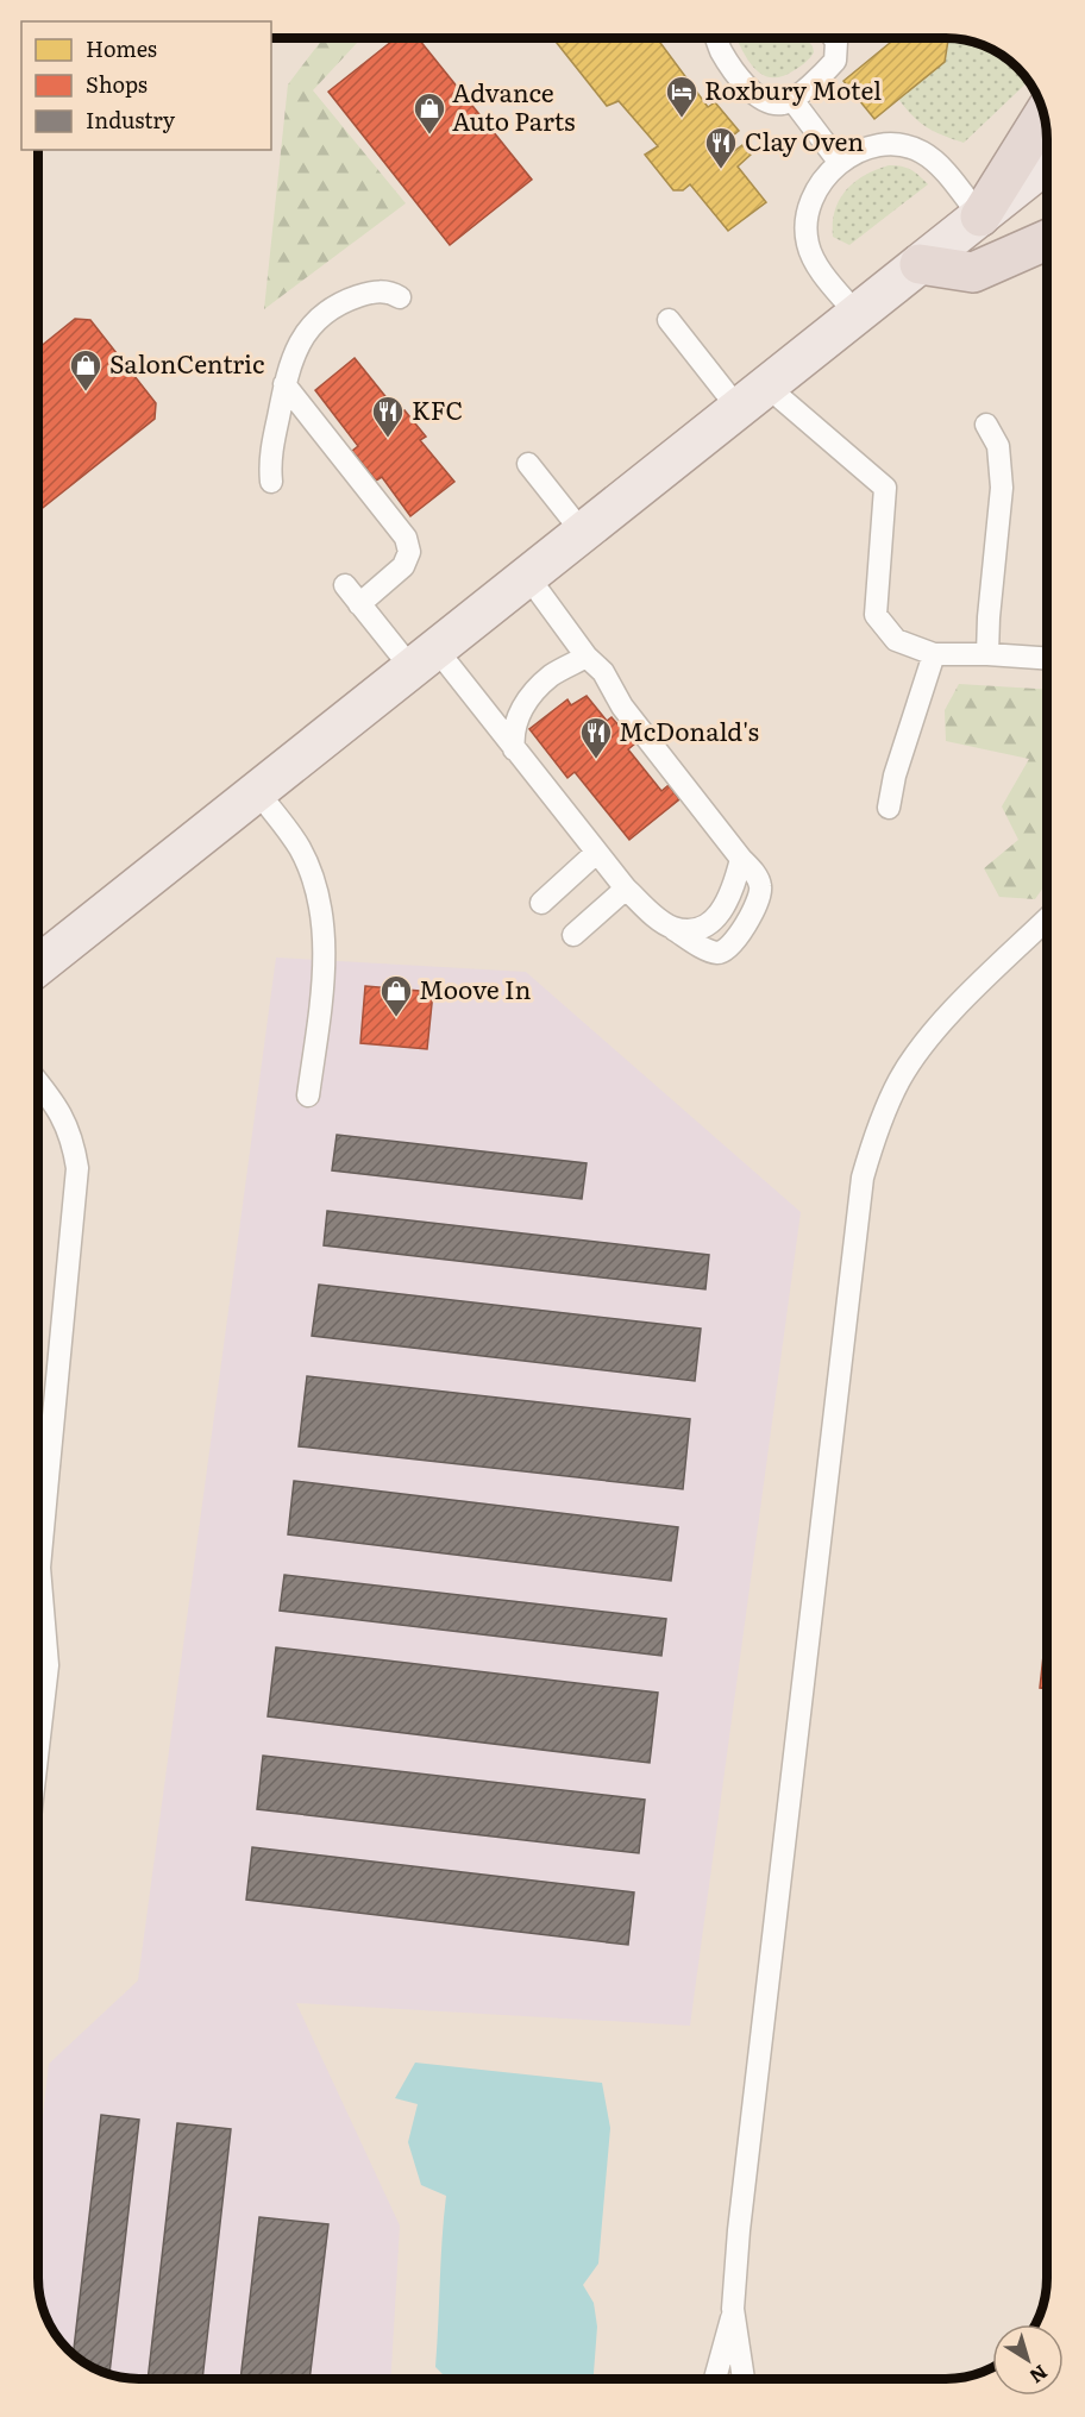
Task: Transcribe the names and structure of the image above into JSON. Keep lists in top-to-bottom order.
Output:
{
  "places": {
    "hotel": ["Roxbury Motel"],
    "shop": ["Advance Auto Parts", "SalonCentric", "Moove In"],
    "restaurant": ["Clay Oven", "KFC", "McDonald's"]
  },
  "legend": ["Homes", "Shops", "Industry"],
  "north": "bottom right"
}
